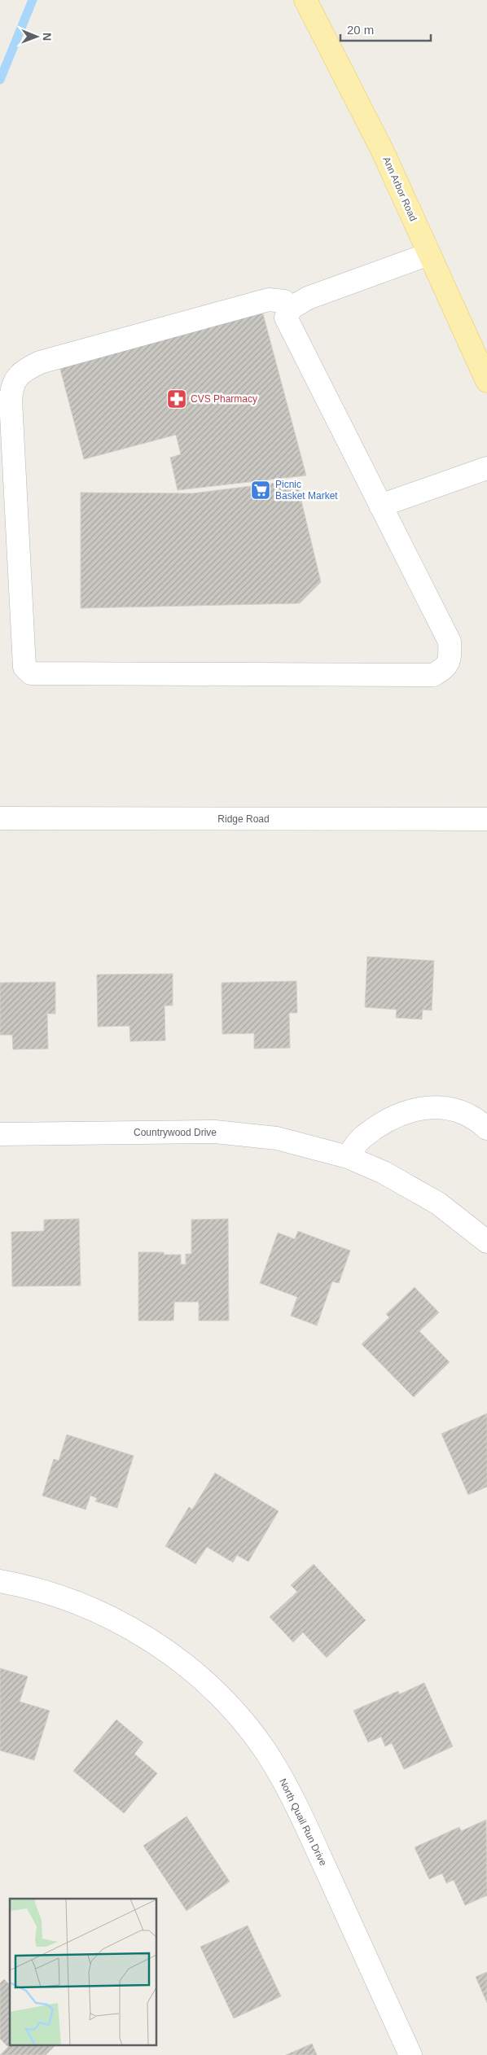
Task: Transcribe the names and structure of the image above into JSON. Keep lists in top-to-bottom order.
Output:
{
  "streets": {
    "main road": ["Ann Arbor Road"],
    "street": ["Ridge Road", "Countrywood Drive", "North Quail Run Drive"]
  },
  "places": {
    "pharmacy": ["CVS Pharmacy"],
    "supermarket": ["Picnic Basket Market"]
  },
  "scale_bar": "20 m",
  "north": "right"
}
